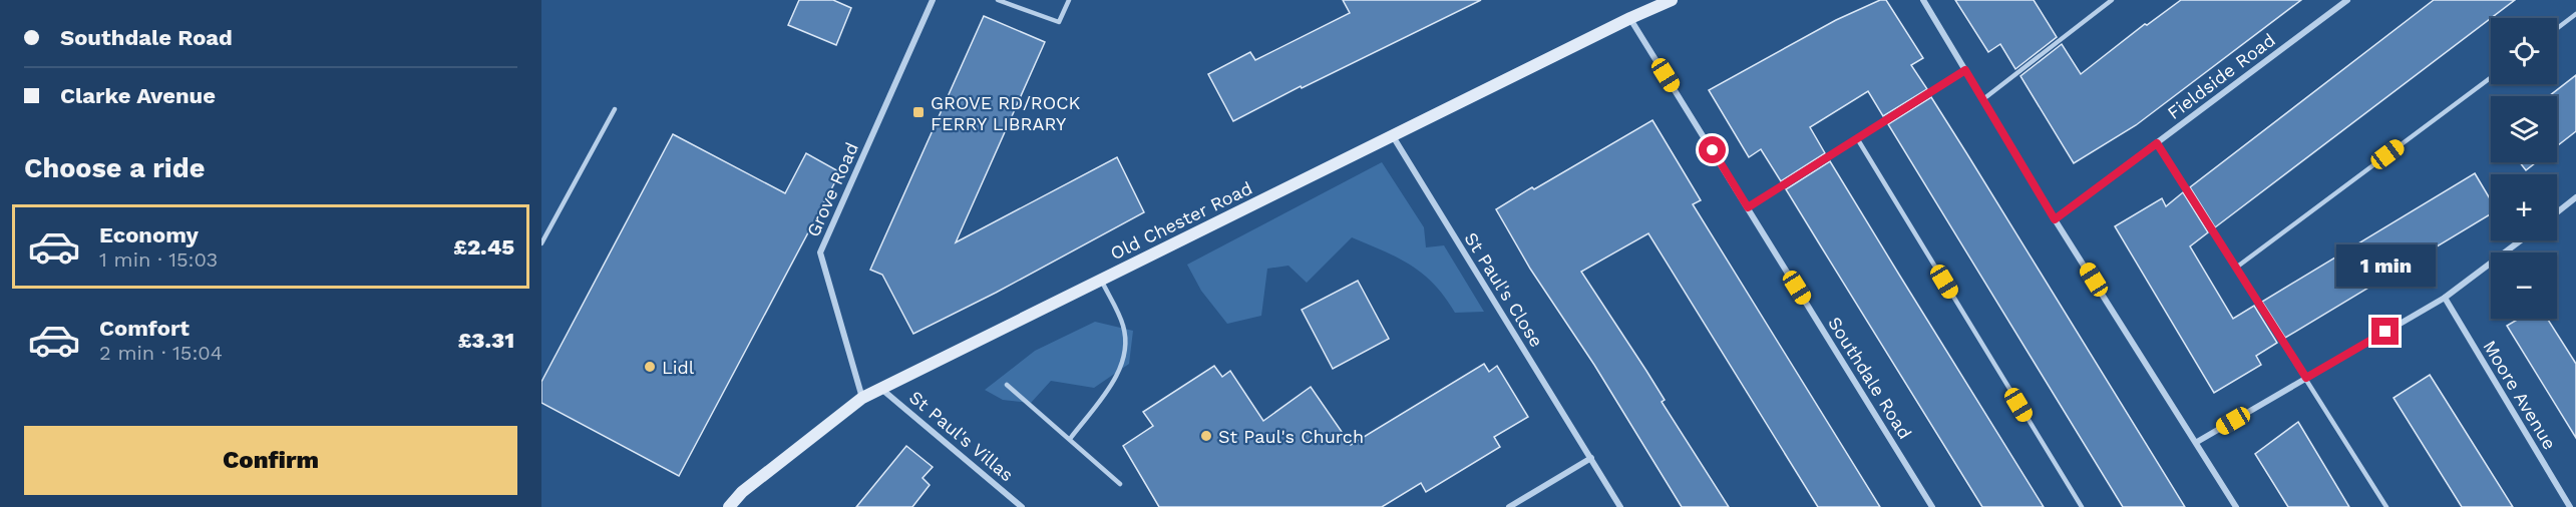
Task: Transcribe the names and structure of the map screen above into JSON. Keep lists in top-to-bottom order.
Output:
{
  "streets": {
    "main road": ["Old Chester Road"],
    "street": [
      "Fieldside Road",
      "Grove Road",
      "St Paul's Close",
      "Southdale Road",
      "Moore Avenue",
      "St Paul's Villas"
    ]
  },
  "crossings": [
    ["Grove Road", "Old Chester Road"],
    ["Old Chester Road", "St Paul's Close"],
    ["Old Chester Road", "Southdale Road"],
    ["Old Chester Road", "St Paul's Villas"]
  ],
  "places": {
    "transit": ["GROVE RD/ROCK FERRY LIBRARY"],
    "other": ["Lidl", "St Paul's Church"]
  },
  "page": {
    "banner": ["Southdale Road", "Clarke Avenue"],
    "map_buttons": ["+", "−"],
    "heading": "Choose a ride",
    "list": [
      {
        "name": "Economy",
        "note": "1 min · 15:03",
        "value": "£2.45"
      },
      {
        "name": "Comfort",
        "note": "2 min · 15:04",
        "value": "£3.31"
      }
    ],
    "bubble": "1 min",
    "buttons": "Confirm"
  }
}
